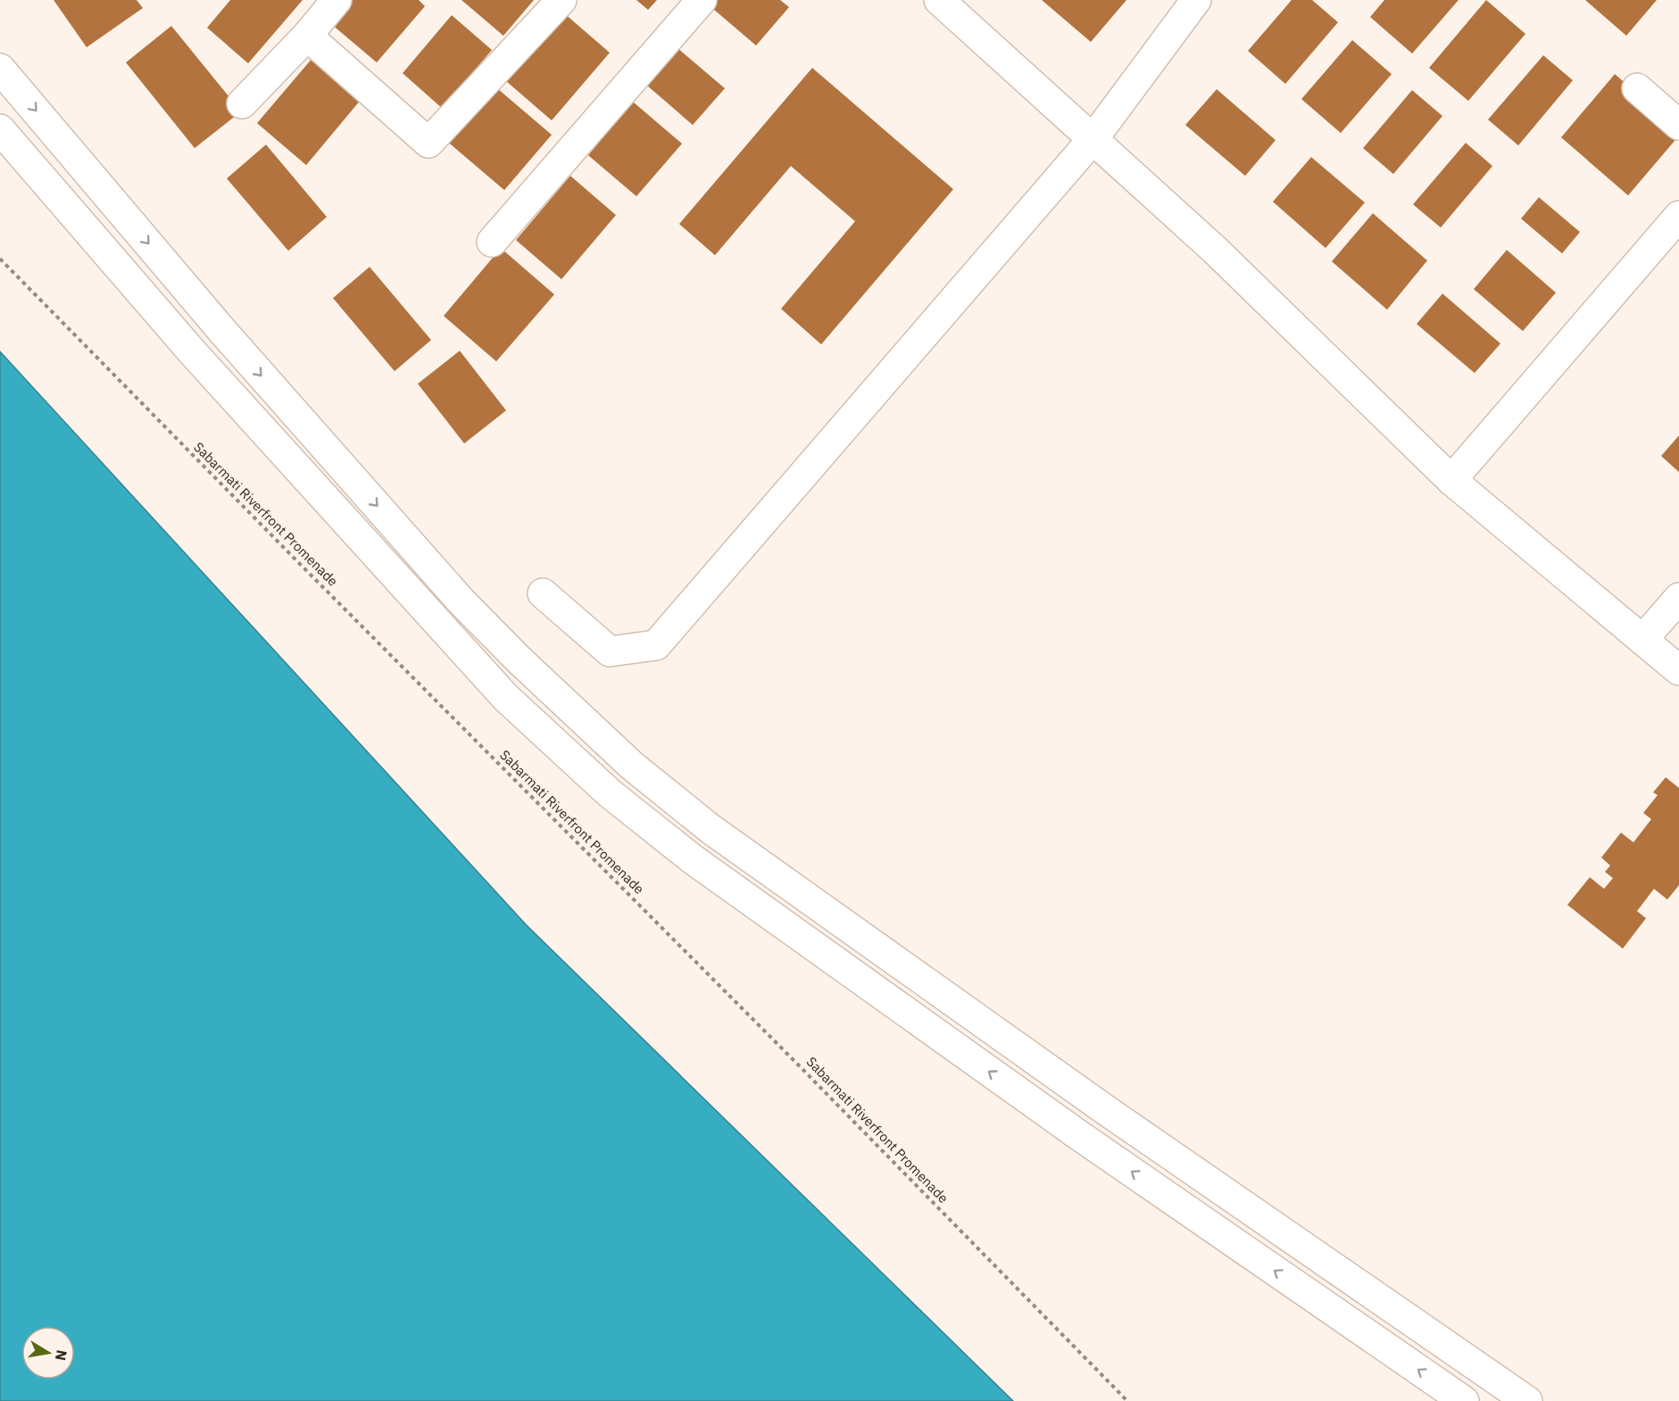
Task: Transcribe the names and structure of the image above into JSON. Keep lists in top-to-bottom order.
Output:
{
  "streets": {
    "path": ["Sabarmati Riverfront Promenade"]
  },
  "north": "right"
}
